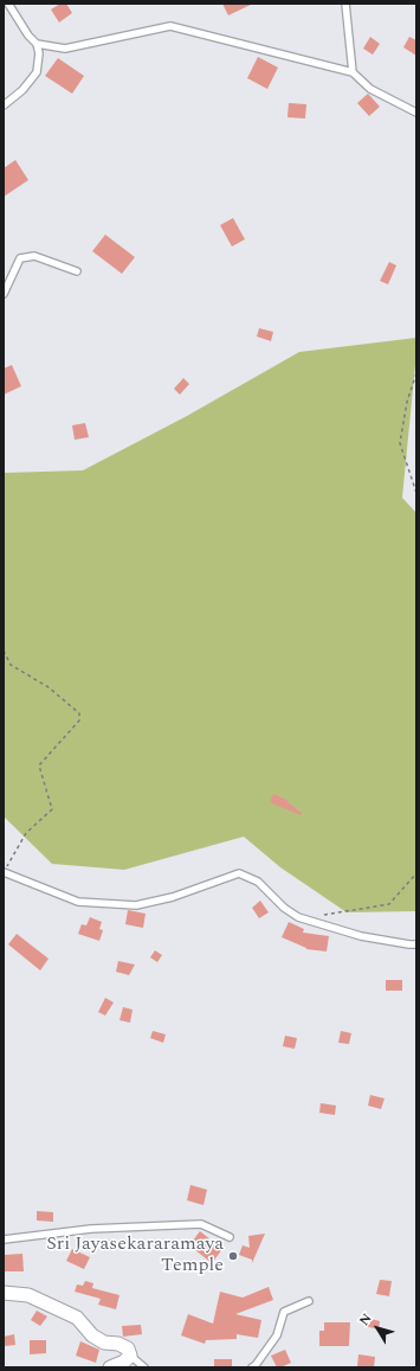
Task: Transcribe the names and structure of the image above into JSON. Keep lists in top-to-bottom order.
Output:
{
  "places": ["Sri Jayasekararamaya Temple"],
  "north": "top left"
}
